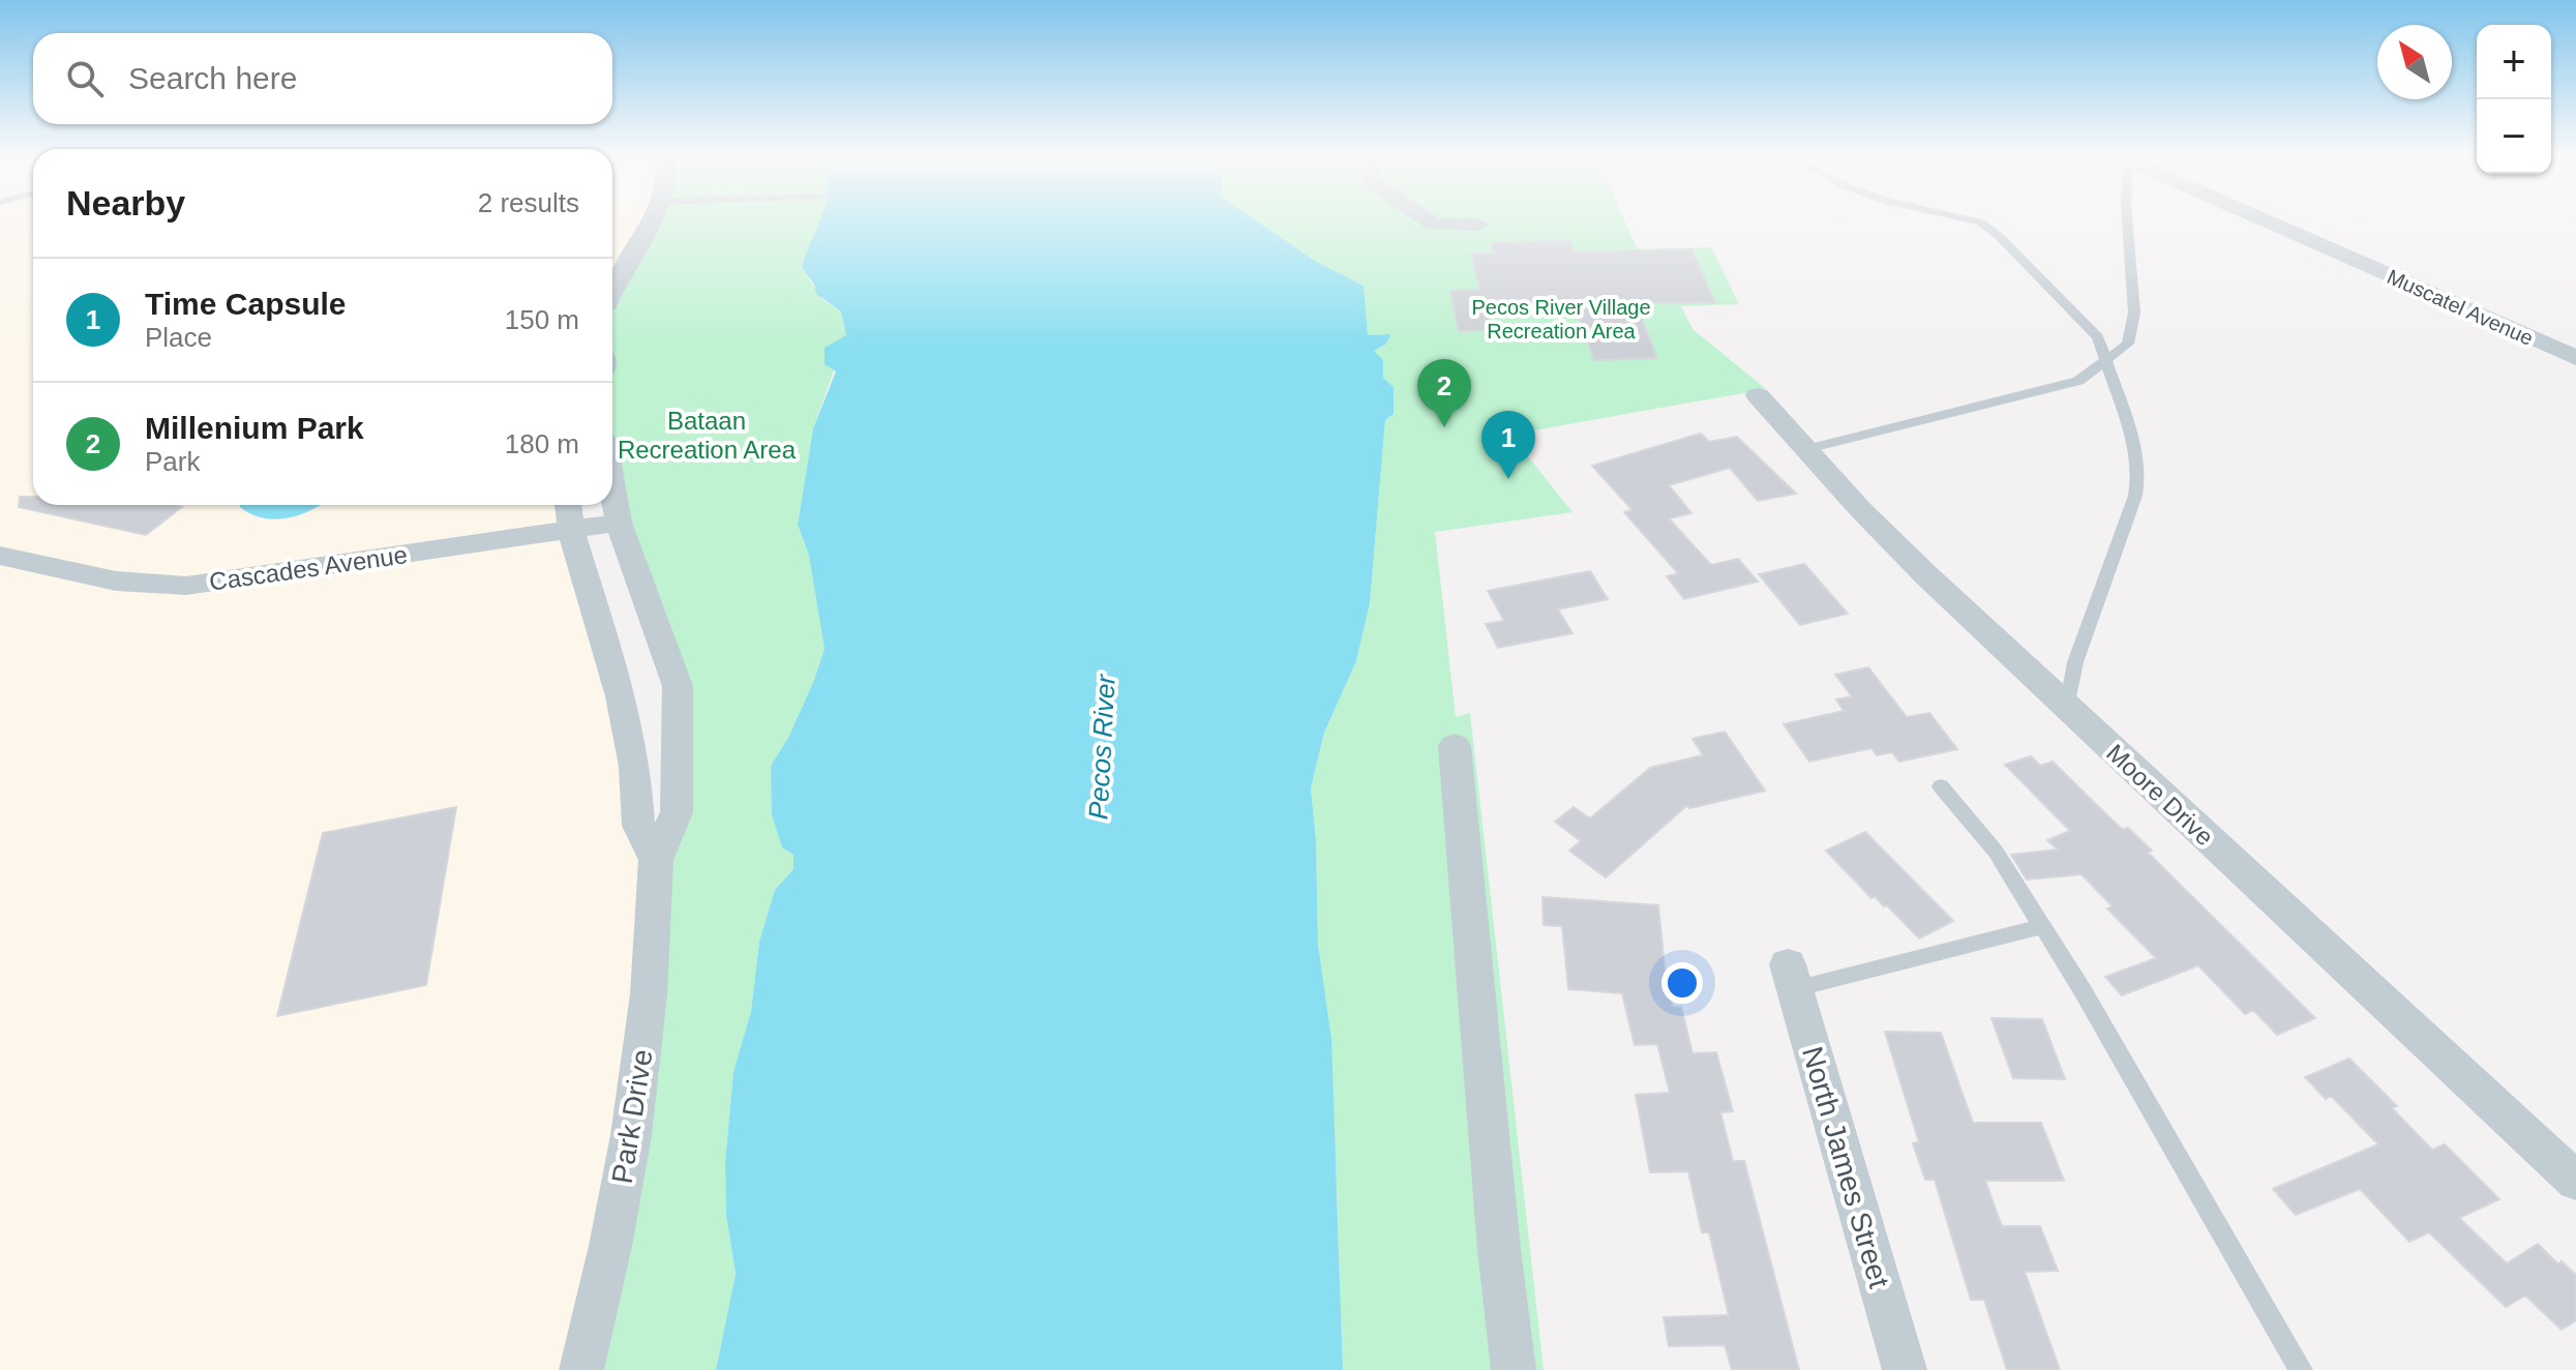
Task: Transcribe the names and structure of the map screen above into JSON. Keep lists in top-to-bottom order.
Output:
{
  "streets": {
    "street": [
      "Muscatel Avenue",
      "Cascades Avenue",
      "Moore Drive",
      "Park Drive",
      "North James Street"
    ]
  },
  "crossings": [
    ["Cascades Avenue", "Park Drive"]
  ],
  "water": ["Pecos River"],
  "parks": ["Pecos River Village Recreation Area", "Bataan Recreation Area"],
  "north": "top left",
  "page": {
    "map_buttons": ["+", "−"],
    "search": "Search here",
    "heading": ["Nearby", "2 results"],
    "list": [
      {
        "mark": "1",
        "name": "Time Capsule",
        "note": "Place",
        "value": "150 m"
      },
      {
        "mark": "2",
        "name": "Millenium Park",
        "note": "Park",
        "value": "180 m"
      }
    ],
    "pins": ["2", "1"]
  }
}
